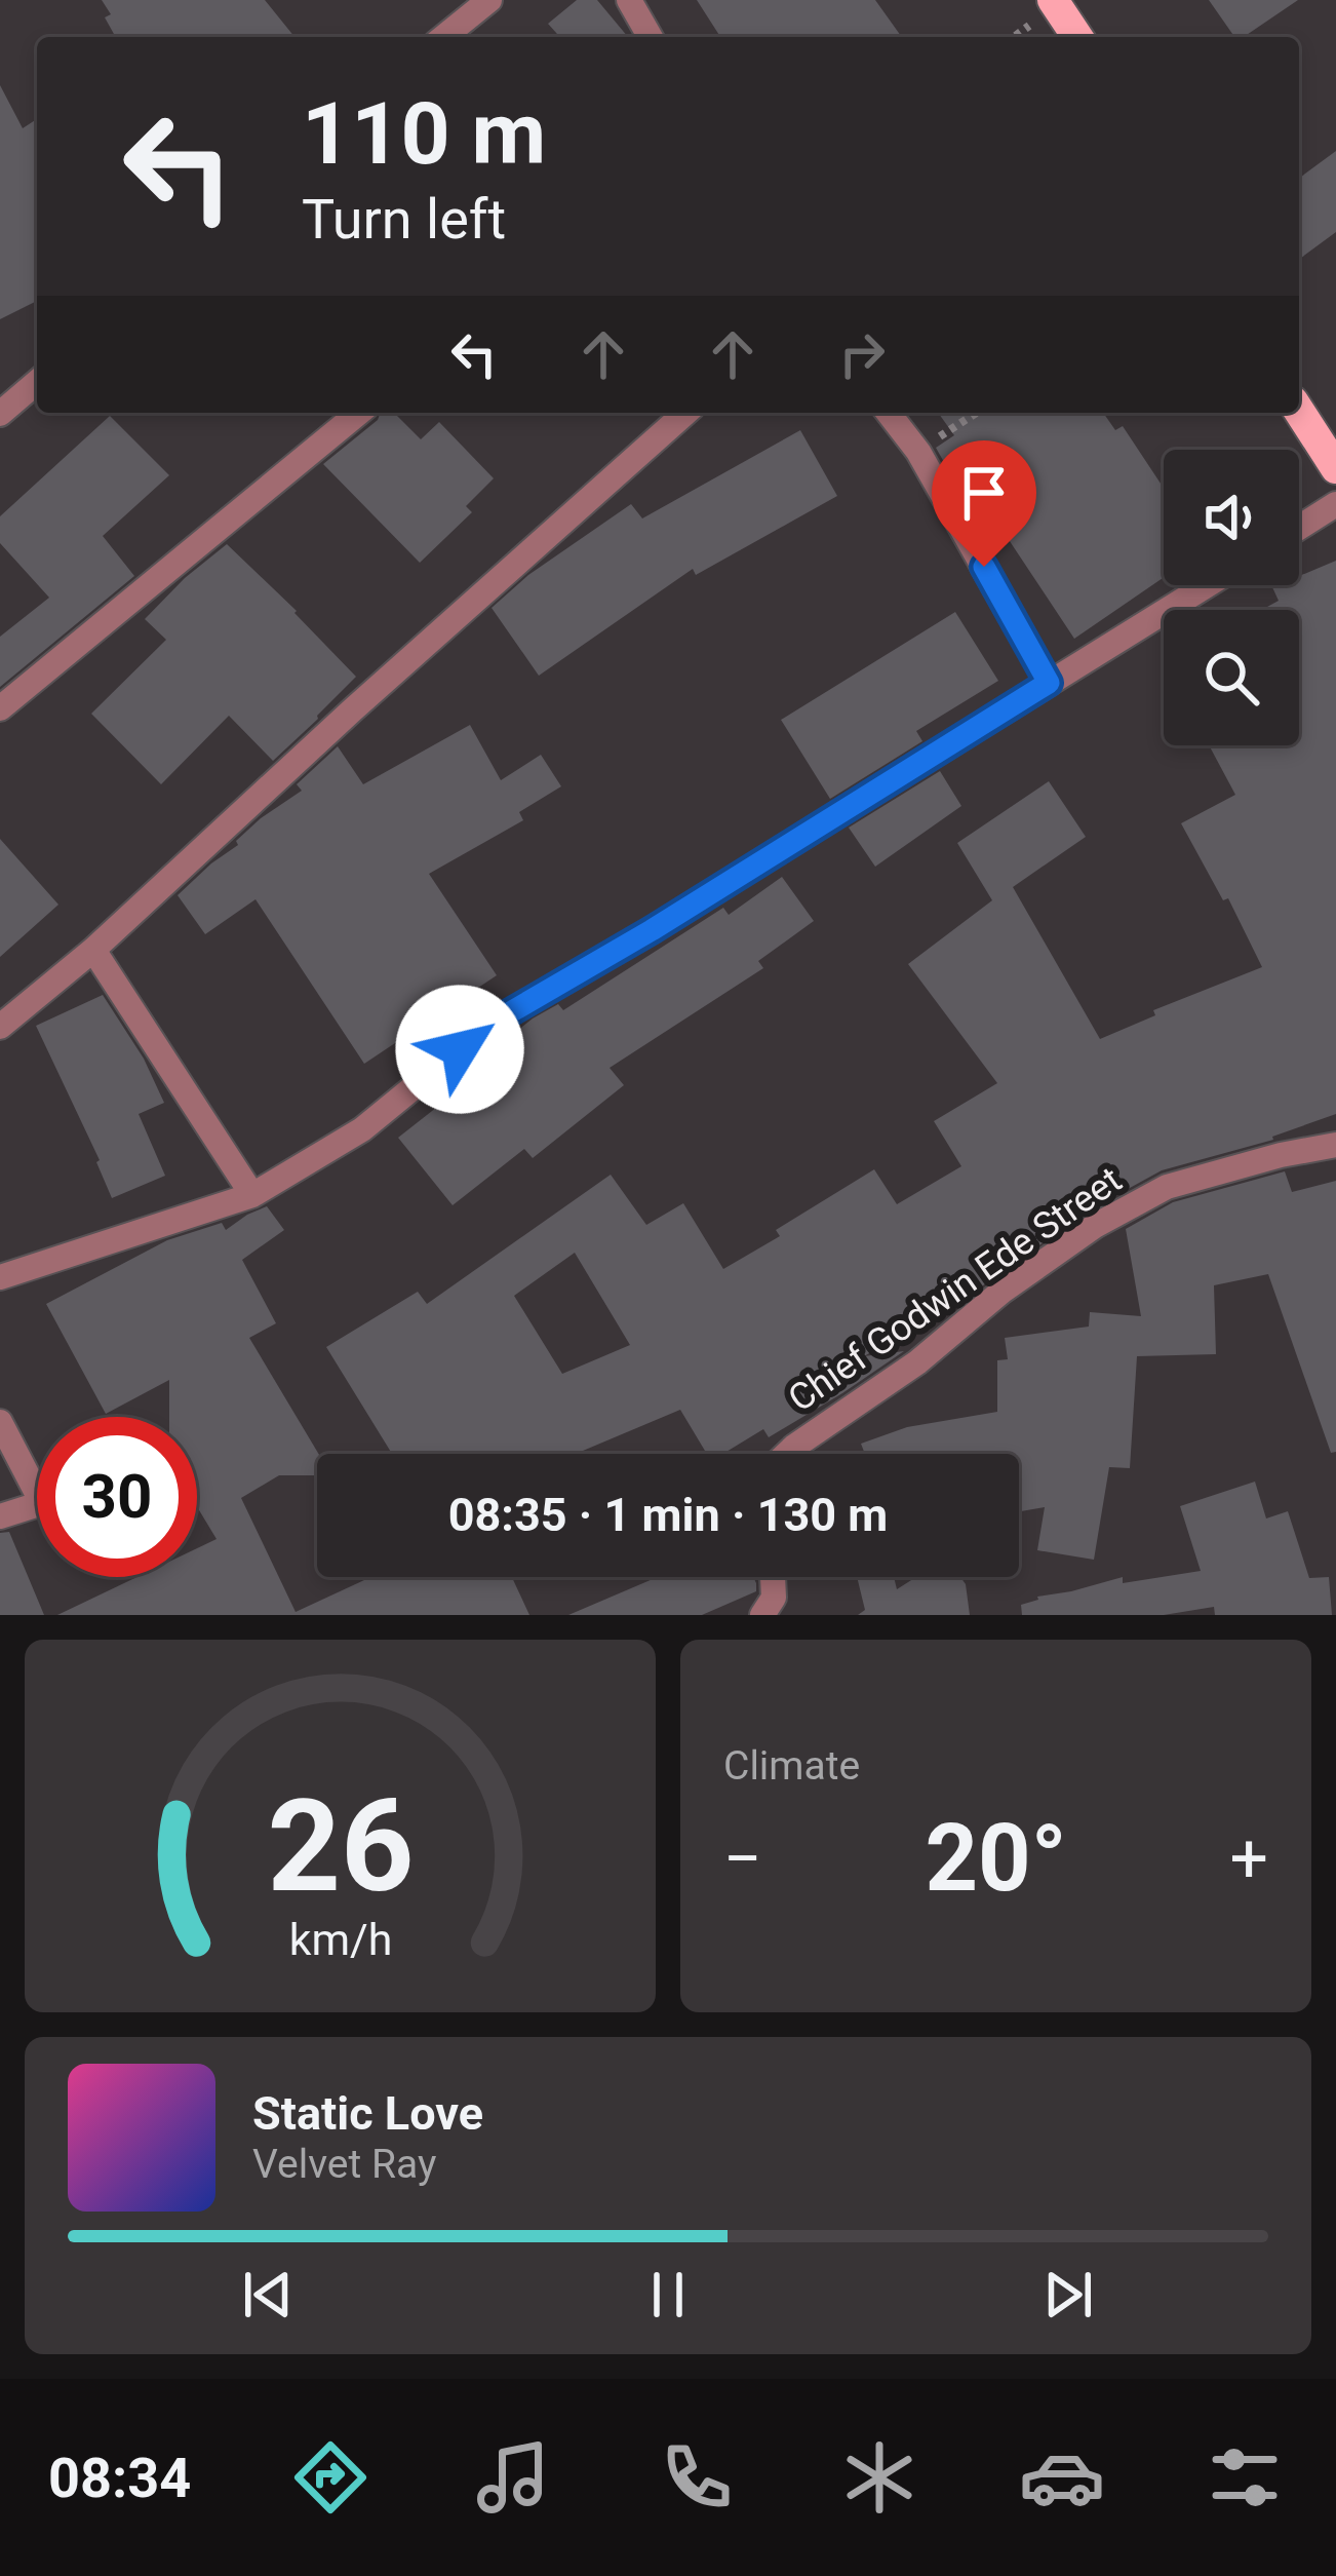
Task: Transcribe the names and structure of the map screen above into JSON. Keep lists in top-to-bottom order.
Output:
{
  "streets": {
    "street": ["Chief Godwin Ede Street"]
  },
  "page": {
    "turn": ["110 m", "Turn left"],
    "limit": "30",
    "trip": "08:35 · 1 min · 130 m",
    "tile": "Climate",
    "heat": ["−", "20°", "+"],
    "song": ["Static Love", "Velvet Ray"],
    "tabs": "08:34",
    "gauge": ["26", "km/h"]
  }
}
